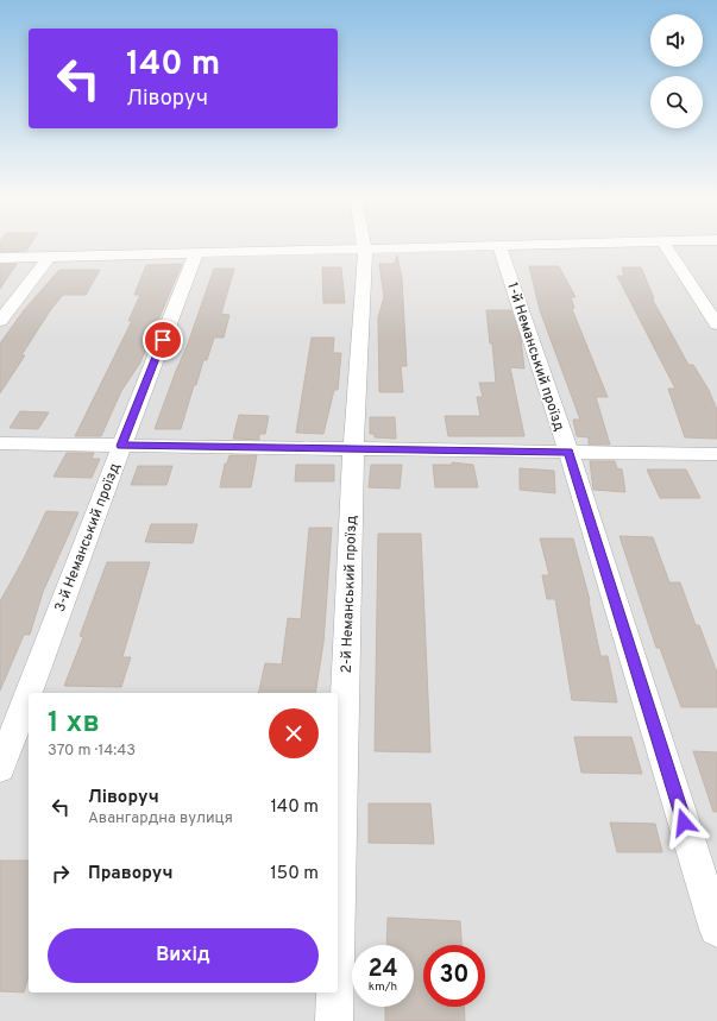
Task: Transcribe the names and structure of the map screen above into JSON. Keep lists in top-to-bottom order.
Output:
{
  "streets": {
    "street": ["1-й Неманський проїзд", "3-й Неманський проїзд", "2-й Неманський проїзд"]
  },
  "page": {
    "turn": ["140 m", "Ліворуч"],
    "heading": ["1 хв", "370 m · 14:43"],
    "list": [
      {
        "name": "Ліворуч",
        "note": "Авангардна вулиця",
        "value": "140 m"
      },
      {
        "name": "Праворуч",
        "value": "150 m"
      }
    ],
    "buttons": "Вихід",
    "speed": "24 km/h",
    "limit": "30"
  }
}
